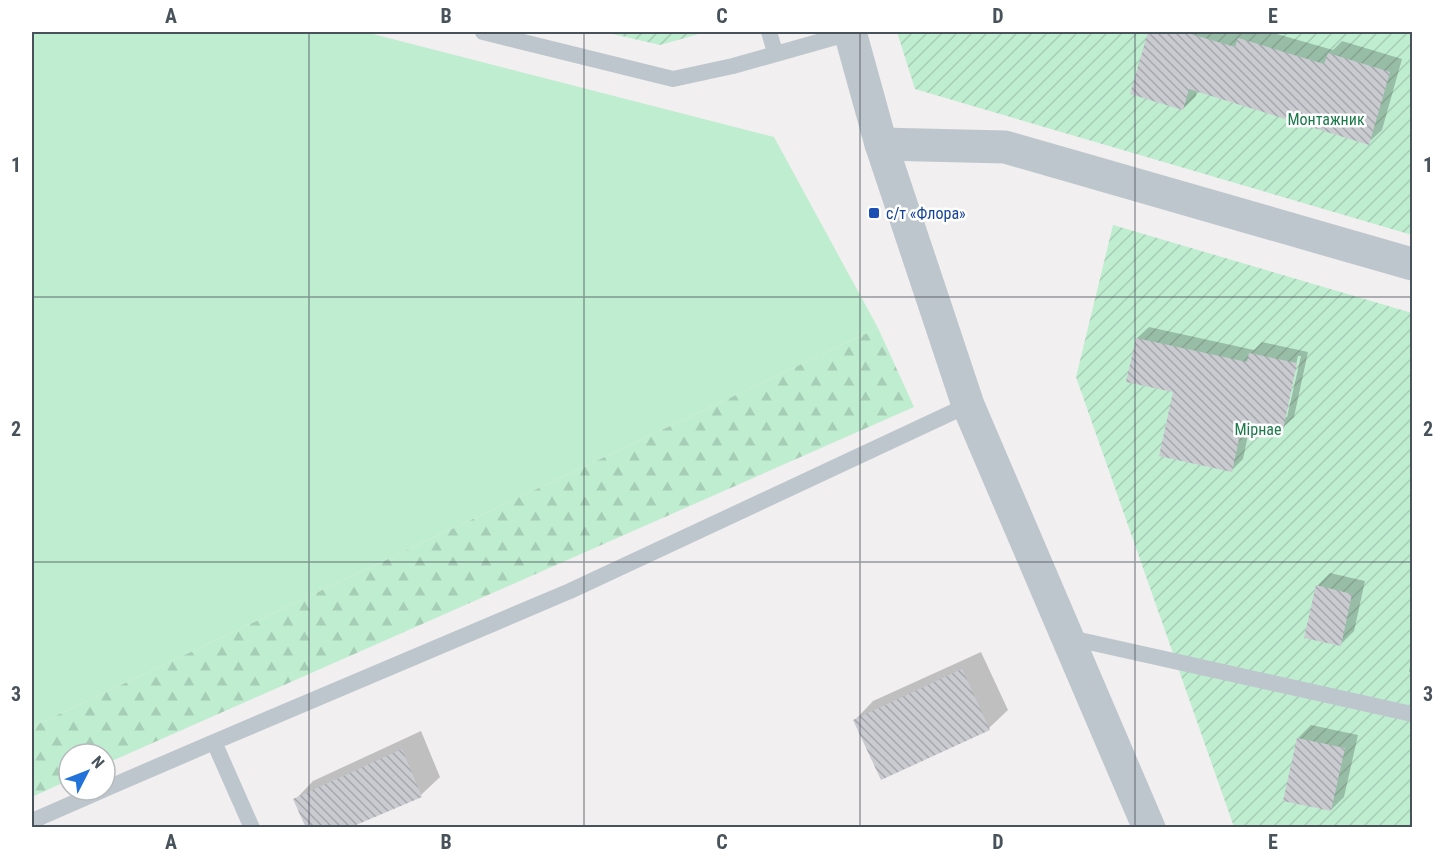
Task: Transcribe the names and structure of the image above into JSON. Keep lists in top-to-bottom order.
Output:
{
  "parks": ["Монтажник", "Мірнае"],
  "places": {
    "transit": ["с/т «Флора»"]
  },
  "north": "top right",
  "grid": {
    "columns": [
      "A",
      "B",
      "C",
      "D",
      "E"
    ],
    "rows": ["1", "2", "3"]
  }
}
